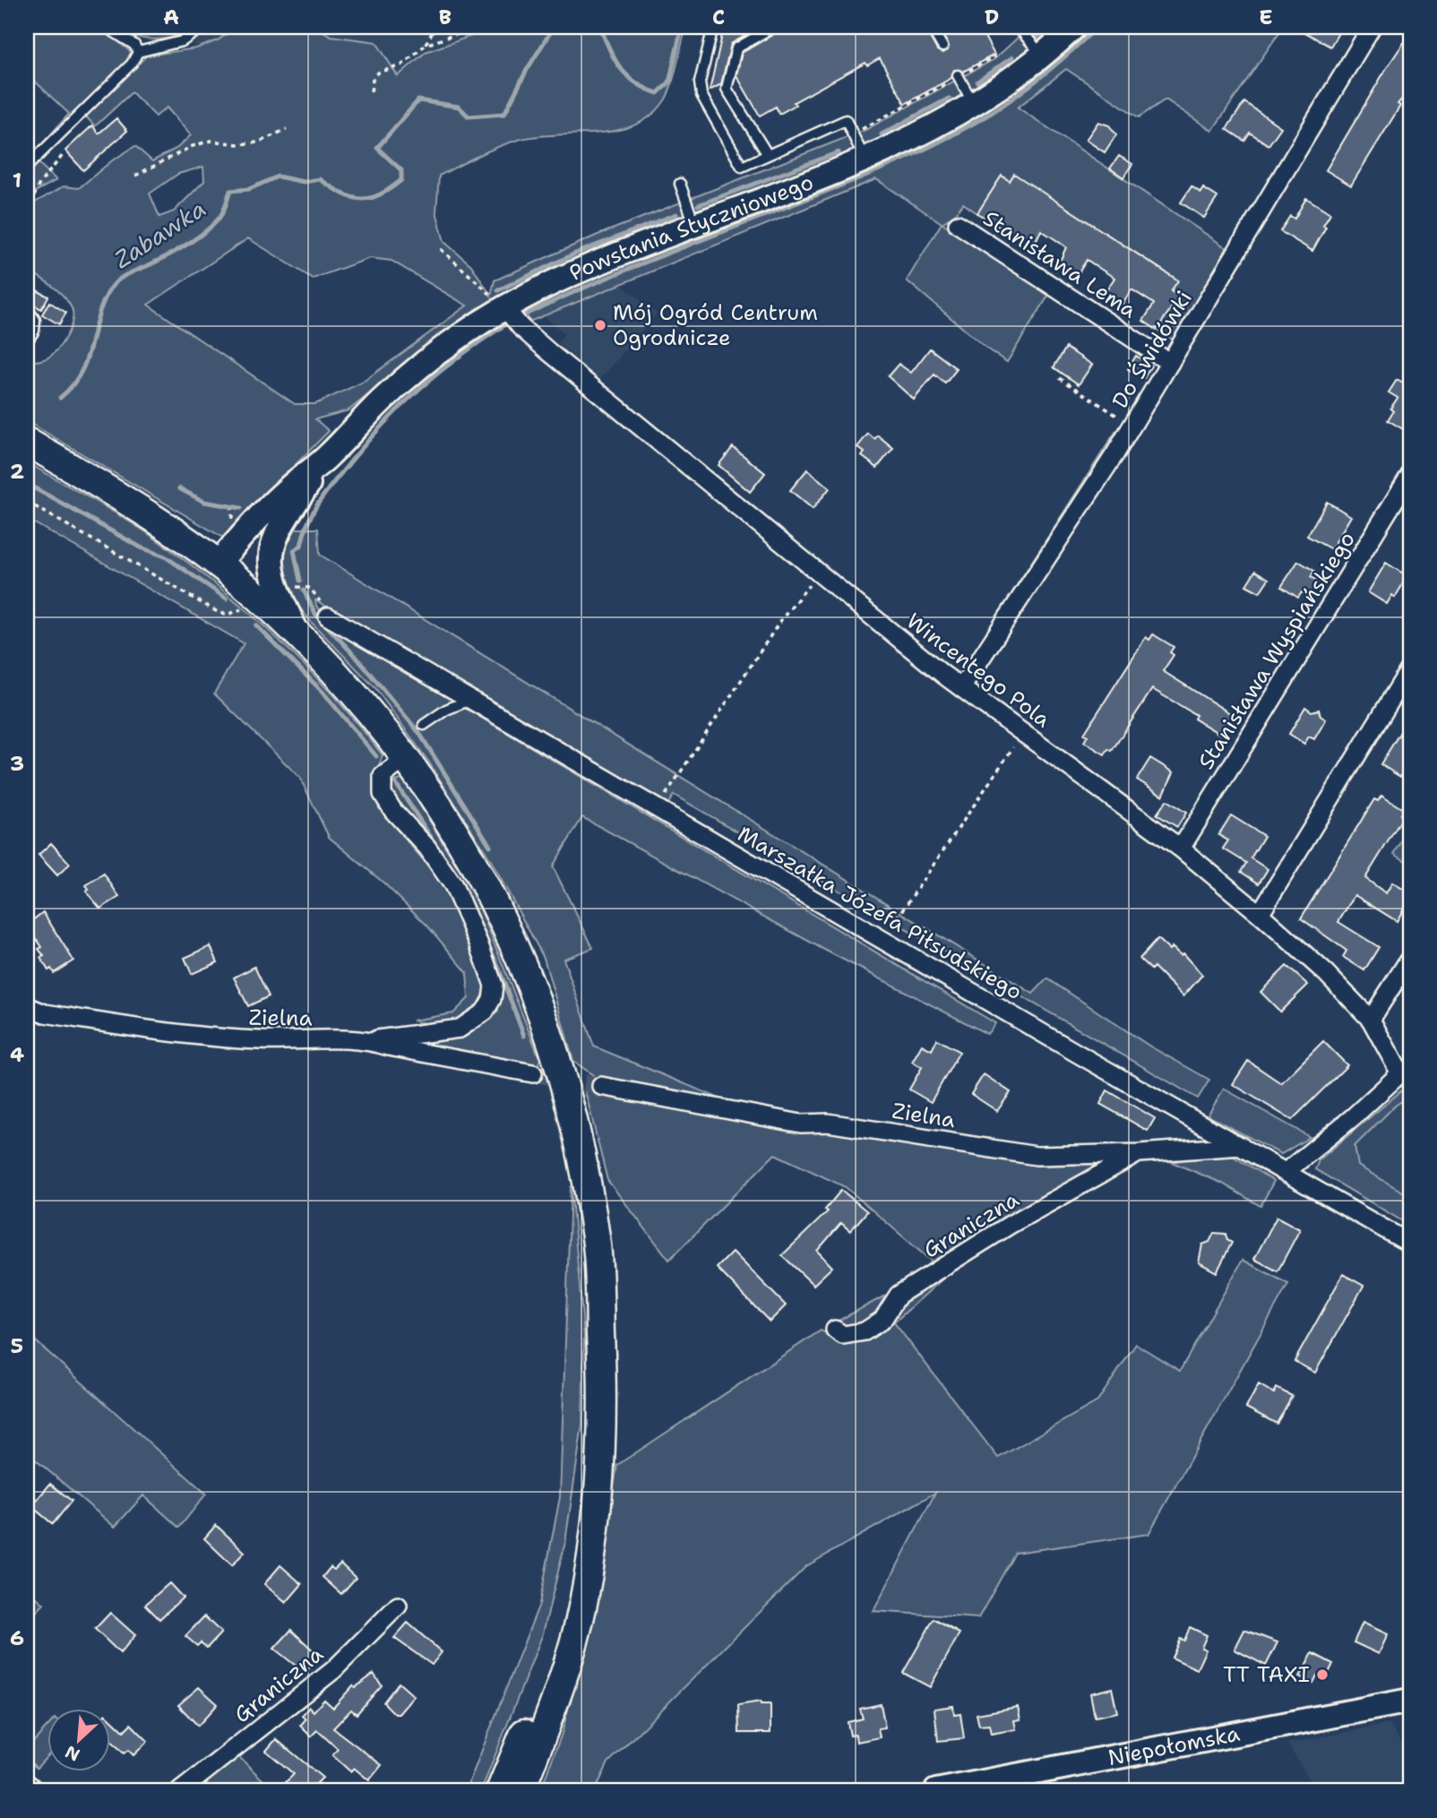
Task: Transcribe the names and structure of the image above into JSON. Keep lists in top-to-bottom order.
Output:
{
  "streets": {
    "main road": ["Powstania Styczniowego", "Niepołomska"],
    "street": [
      "Stanisława Lema",
      "Do Świdówki",
      "Stanisława Wyspiańskiego",
      "Wincentego Pola",
      "Marszałka Józefa Piłsudskiego",
      "Zielna",
      "Graniczna"
    ]
  },
  "crossings": [
    ["Powstania Styczniowego", "Wincentego Pola"],
    ["Stanisława Lema", "Do Świdówki"],
    ["Do Świdówki", "Wincentego Pola"],
    ["Stanisława Wyspiańskiego", "Wincentego Pola"],
    ["Marszałka Józefa Piłsudskiego", "Zielna"],
    ["Zielna", "Graniczna"]
  ],
  "water": ["Zabawka"],
  "places": ["Mój Ogród Centrum Ogrodnicze", "TT TAXI"],
  "north": "bottom left",
  "grid": {
    "columns": [
      "A",
      "B",
      "C",
      "D",
      "E"
    ],
    "rows": [
      "1",
      "2",
      "3",
      "4",
      "5",
      "6"
    ]
  }
}
